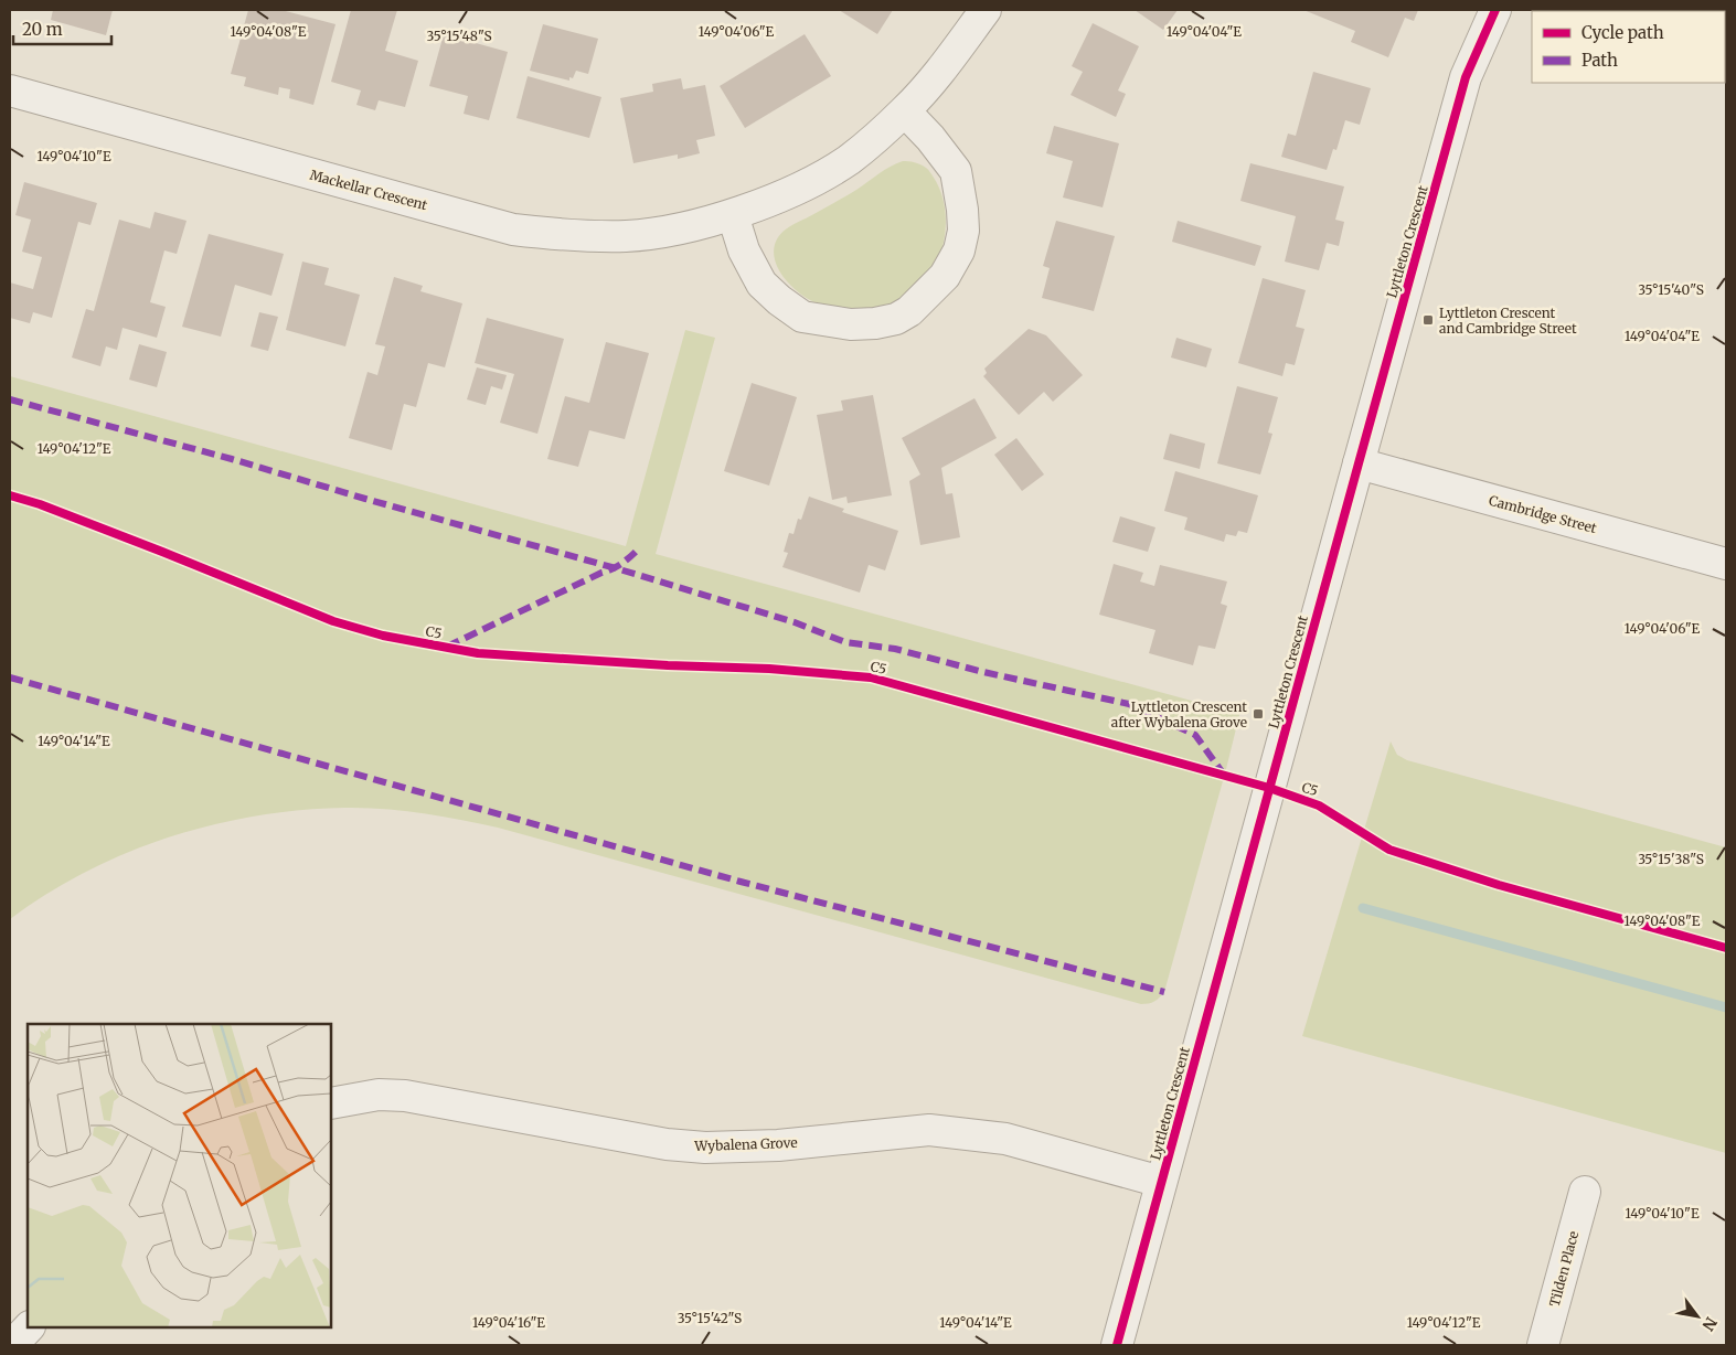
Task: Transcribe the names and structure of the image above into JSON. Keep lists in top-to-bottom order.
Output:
{
  "streets": {
    "street": [
      "Mackellar Crescent",
      "Lyttleton Crescent",
      "Cambridge Street",
      "Wybalena Grove",
      "Tilden Place"
    ],
    "cycle path": ["C5"]
  },
  "crossings": [
    ["Lyttleton Crescent", "Cambridge Street"],
    ["Lyttleton Crescent", "Wybalena Grove"]
  ],
  "places": {
    "transit": ["Lyttleton Crescent and Cambridge Street", "Lyttleton Crescent after Wybalena Grove"]
  },
  "legend": ["Cycle path", "Path"],
  "scale_bar": "20 m",
  "north": "bottom right",
  "coordinates": [
    "149°04'08\"E",
    "149°04'06\"E",
    "149°04'04\"E",
    "35°15'48\"S",
    "149°04'10\"E",
    "35°15'40\"S",
    "149°04'12\"E",
    "149°04'14\"E",
    "35°15'38\"S",
    "35°15'42\"S",
    "149°04'16\"E"
  ]
}
